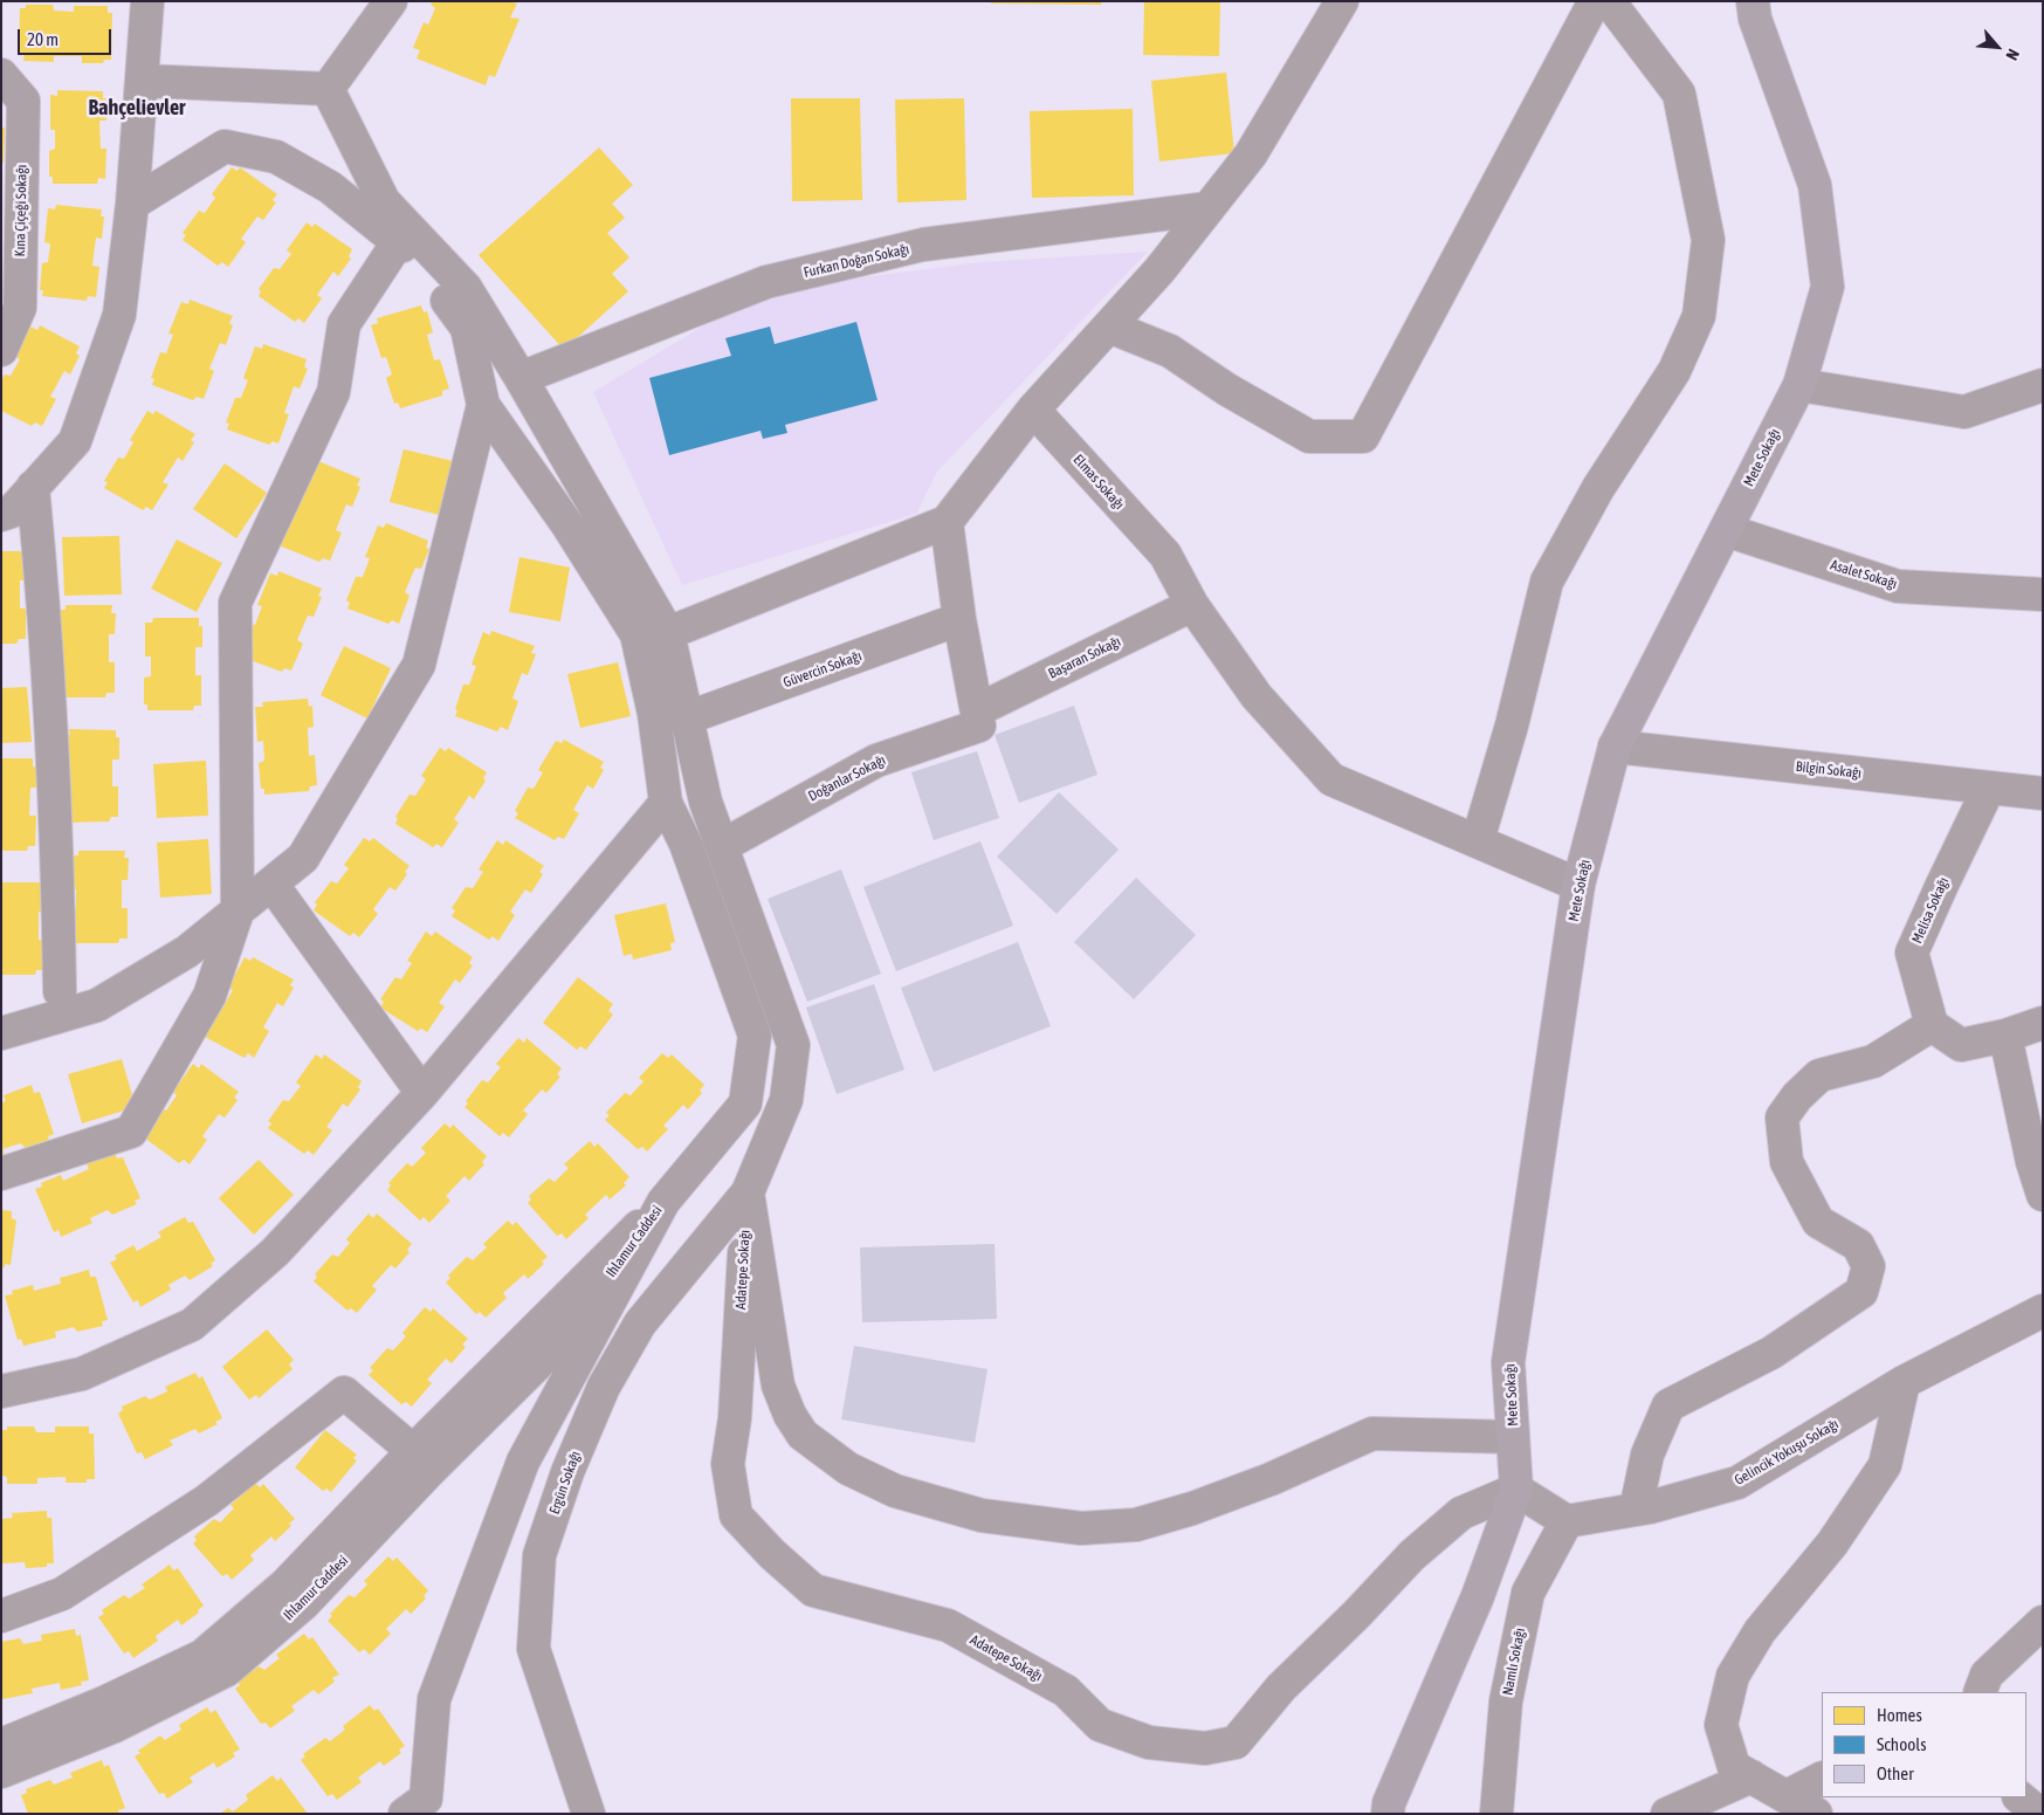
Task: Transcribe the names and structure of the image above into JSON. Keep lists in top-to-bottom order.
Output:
{
  "streets": {
    "main road": ["Mete Sokağı"],
    "street": [
      "Kına Çiçeği Sokağı",
      "Furkan Doğan Sokağı",
      "Elmas Sokağı",
      "Asalet Sokağı",
      "Başaran Sokağı",
      "Güvercin Sokağı",
      "Bilgin Sokağı",
      "Doğanlar Sokağı",
      "Melisa Sokağı",
      "Ihlamur Caddesi",
      "Adatepe Sokağı",
      "Gelincik Yokuşu Sokağı",
      "Ergün Sokağı",
      "Namlı Sokağı"
    ]
  },
  "crossings": [
    ["Mete Sokağı", "Elmas Sokağı"],
    ["Mete Sokağı", "Asalet Sokağı"],
    ["Mete Sokağı", "Bilgin Sokağı"],
    ["Mete Sokağı", "Adatepe Sokağı"],
    ["Elmas Sokağı", "Başaran Sokağı"],
    ["Başaran Sokağı", "Doğanlar Sokağı"],
    ["Bilgin Sokağı", "Melisa Sokağı"],
    ["Adatepe Sokağı", "Ergün Sokağı"],
    ["Gelincik Yokuşu Sokağı", "Namlı Sokağı"]
  ],
  "districts": ["Bahçelievler"],
  "legend": ["Homes", "Schools", "Other"],
  "scale_bar": "20 m",
  "north": "bottom right"
}
